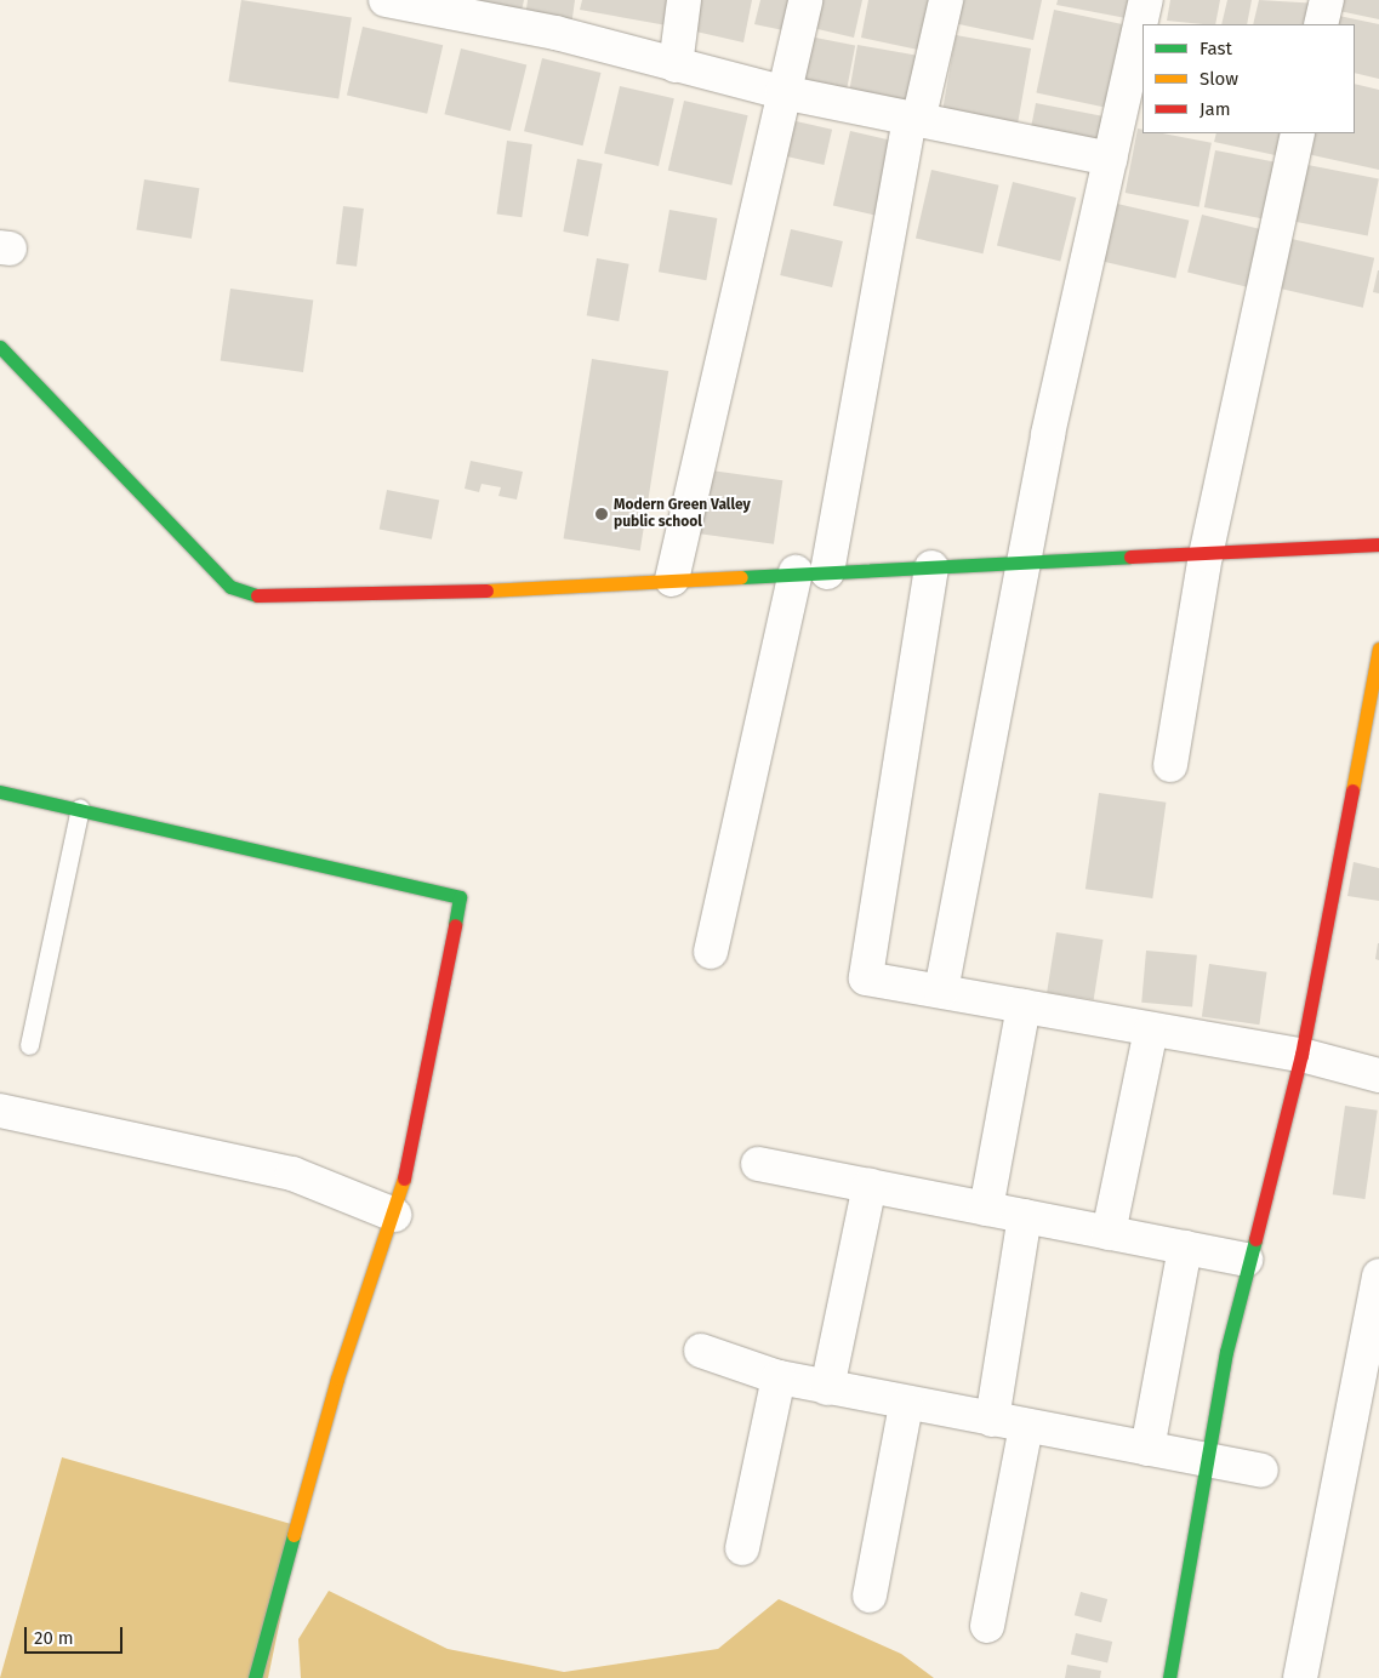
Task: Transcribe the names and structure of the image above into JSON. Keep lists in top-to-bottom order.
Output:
{
  "places": ["Modern Green Valley public school"],
  "legend": ["Fast", "Slow", "Jam"],
  "scale_bar": "20 m"
}
